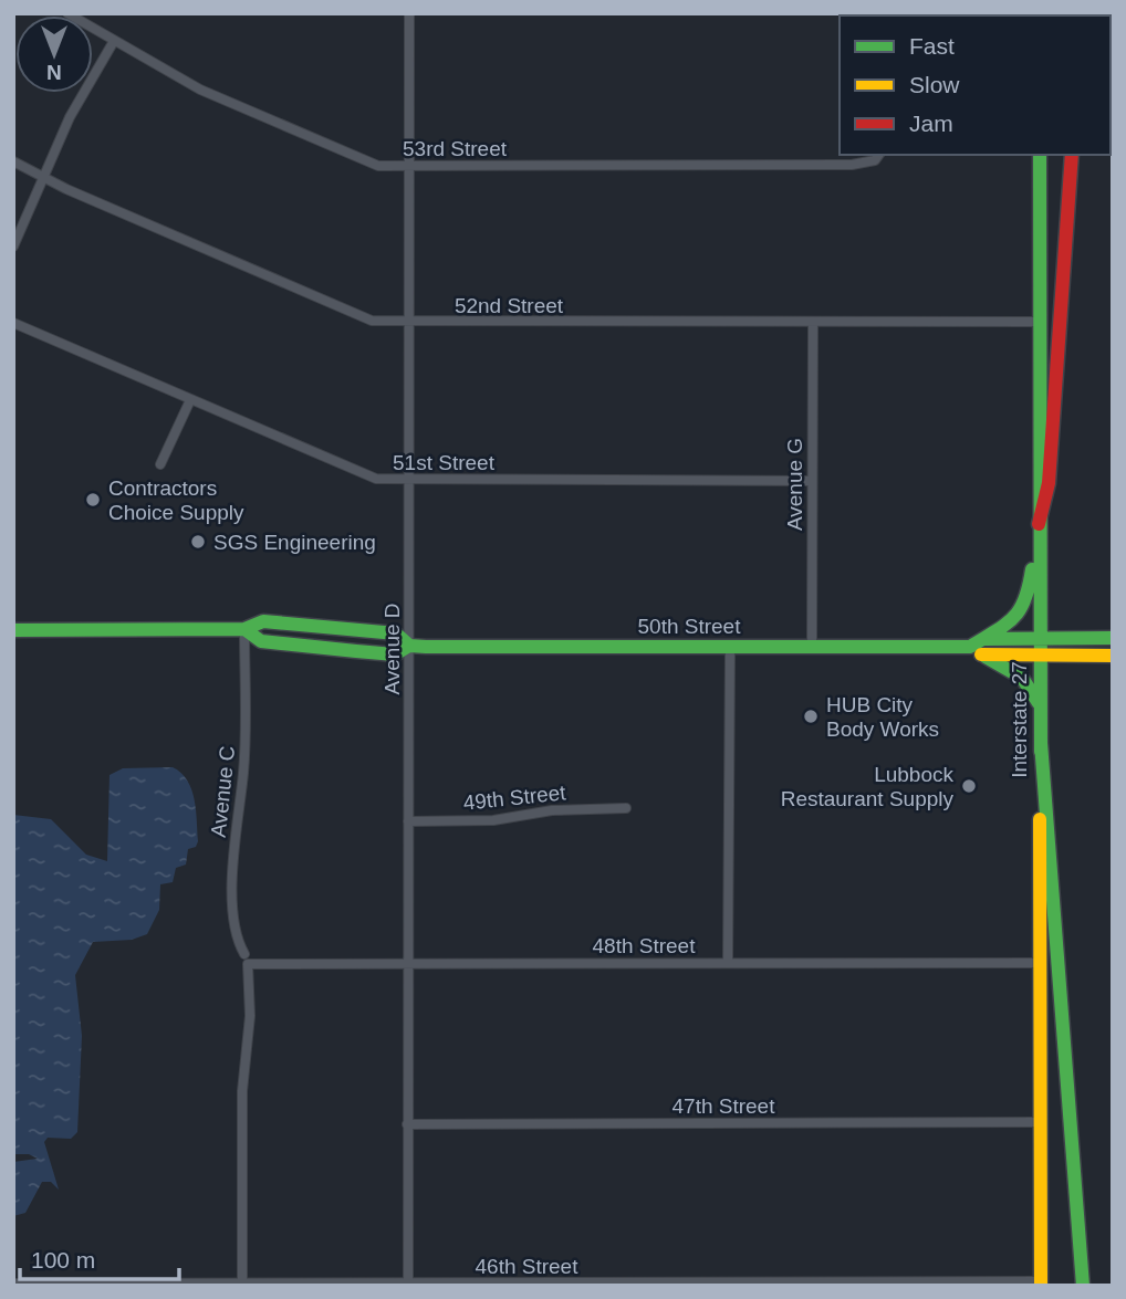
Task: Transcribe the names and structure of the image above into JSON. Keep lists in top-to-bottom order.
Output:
{
  "streets": {
    "main road": ["50th Street", "Interstate 27"],
    "street": [
      "53rd Street",
      "52nd Street",
      "51st Street",
      "Avenue G",
      "Avenue D",
      "Avenue C",
      "49th Street",
      "48th Street",
      "47th Street",
      "46th Street"
    ]
  },
  "crossings": [
    ["53rd Street", "Avenue D"],
    ["52nd Street", "Avenue G"],
    ["52nd Street", "Avenue D"],
    ["52nd Street", "Interstate 27"],
    ["51st Street", "Avenue G"],
    ["51st Street", "Avenue D"],
    ["Avenue G", "50th Street"],
    ["50th Street", "Avenue D"],
    ["50th Street", "Interstate 27"],
    ["50th Street", "Avenue C"],
    ["Avenue D", "49th Street"],
    ["Avenue D", "48th Street"],
    ["Avenue D", "47th Street"],
    ["Avenue D", "46th Street"],
    ["Interstate 27", "48th Street"],
    ["Interstate 27", "47th Street"],
    ["Interstate 27", "46th Street"],
    ["Avenue C", "48th Street"],
    ["Avenue C", "46th Street"]
  ],
  "places": [
    "Contractors Choice Supply",
    "SGS Engineering",
    "HUB City Body Works",
    "Lubbock Restaurant Supply"
  ],
  "legend": ["Fast", "Slow", "Jam"],
  "scale_bar": "100 m",
  "north": "bottom"
}
